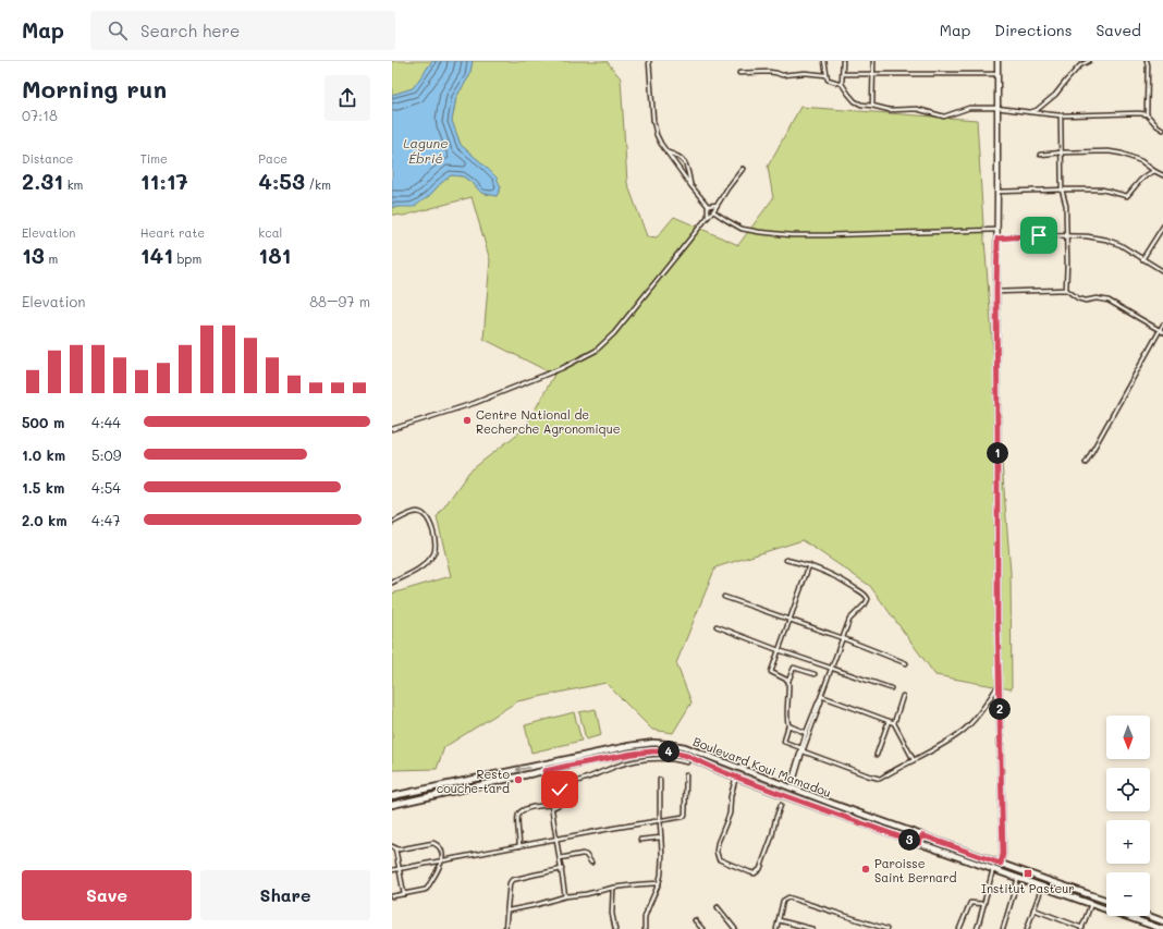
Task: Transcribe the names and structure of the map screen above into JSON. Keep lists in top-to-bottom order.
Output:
{
  "streets": {
    "main road": ["Boulevard Koui Mamadou"]
  },
  "water": ["Lagune Ébrié"],
  "places": {
    "other": ["Centre National de Recherche Agronomique", "Resto couche-tard", "Paroisse Saint Bernard"],
    "transit": ["Institut Pasteur"]
  },
  "north": "bottom",
  "page": {
    "header": "Map",
    "search": "Search here",
    "nav": ["Map", "Directions", "Saved"],
    "heading": ["Morning run", "07:18"],
    "stats": [
      ["Distance", "2.31 km"],
      ["Time", "11:17"],
      ["Pace", "4:53 /km"],
      ["Elevation", "13 m"],
      ["Heart rate", "141 bpm"],
      ["kcal", "181"]
    ],
    "chart": ["Elevation", "88–97 m"],
    "list": [
      {
        "name": "500 m",
        "note": "4:44"
      },
      {
        "name": "1.0 km",
        "note": "5:09"
      },
      {
        "name": "1.5 km",
        "note": "4:54"
      },
      {
        "name": "2.0 km",
        "note": "4:47"
      }
    ],
    "pins": [
      "1",
      "2",
      "4",
      "3"
    ],
    "map_buttons": ["+", "−"],
    "buttons": ["Save", "Share"]
  }
}
